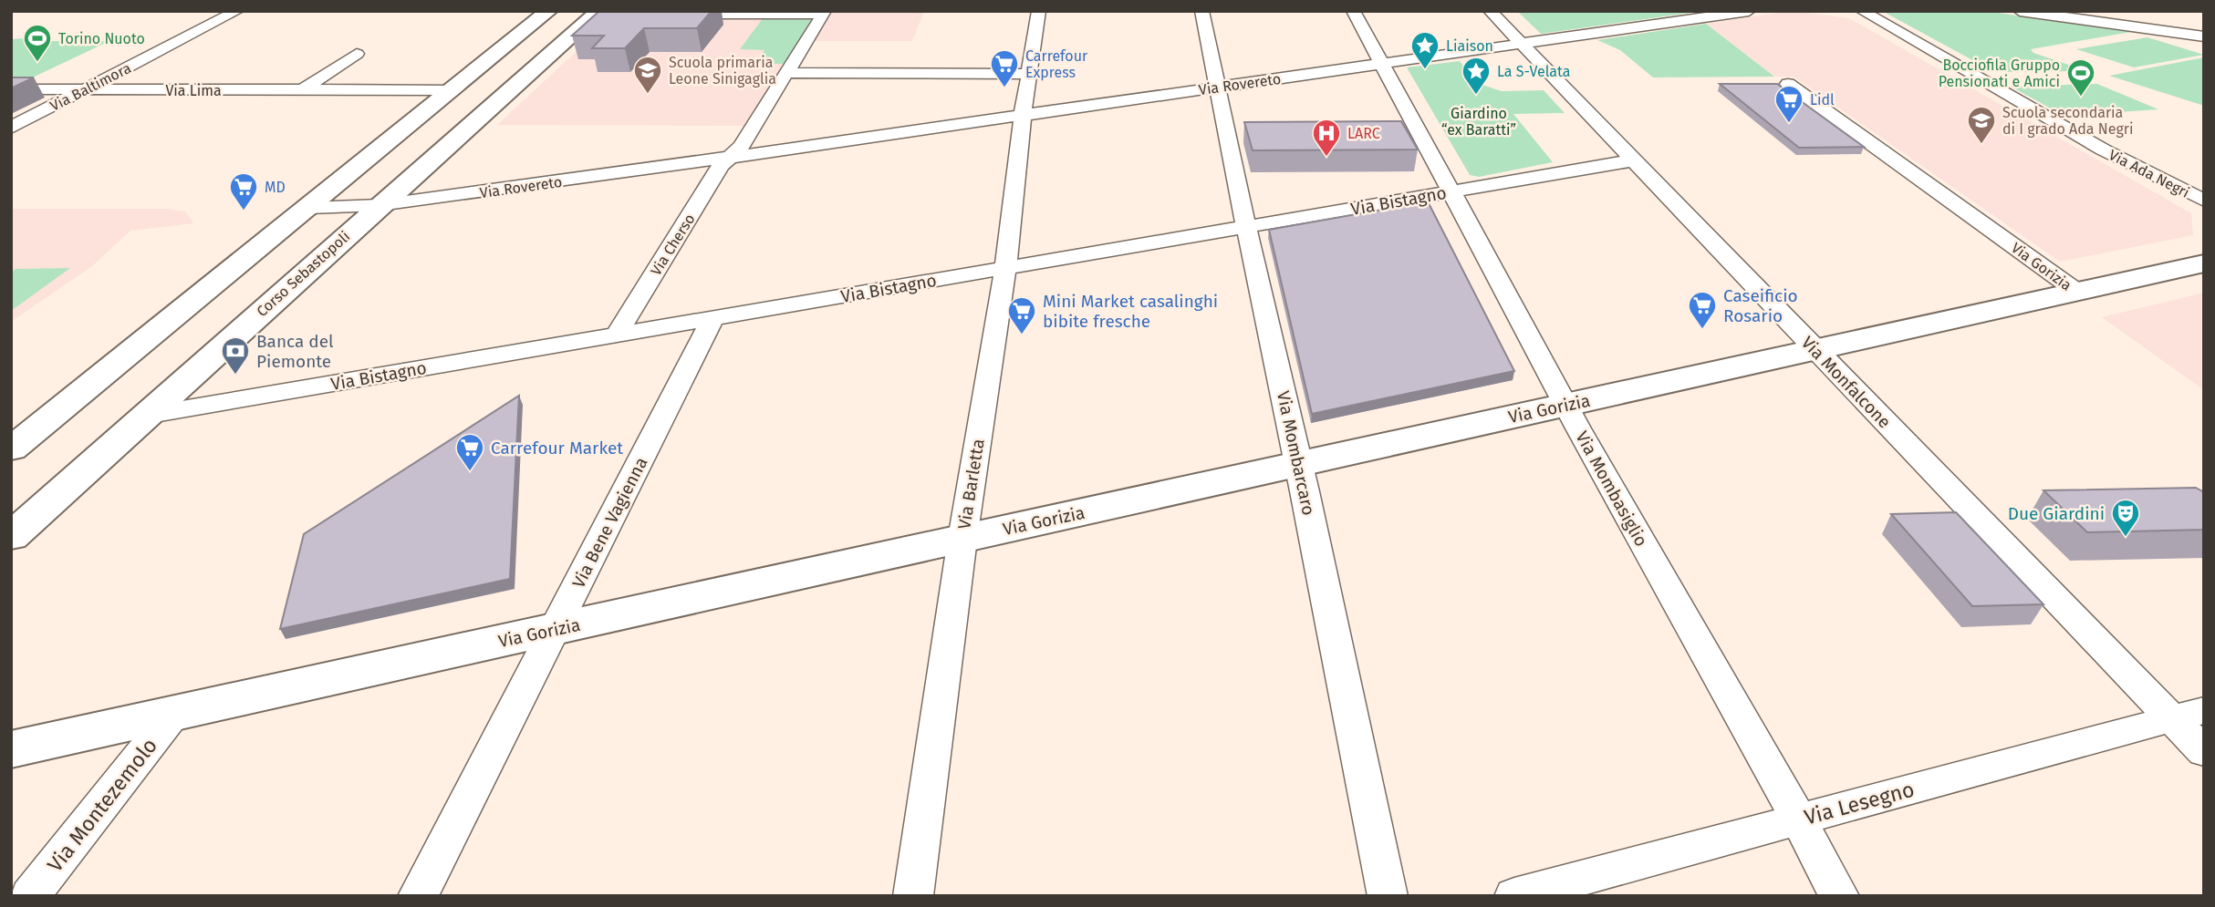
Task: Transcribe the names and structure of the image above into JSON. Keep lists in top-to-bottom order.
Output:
{
  "streets": {
    "main road": ["Via Gorizia", "Corso Sebastopoli"],
    "street": [
      "Via Rovereto",
      "Via Baltimora",
      "Via Lima",
      "Via Ada Negri",
      "Via Bistagno",
      "Via Cherso",
      "Via Monfalcone",
      "Via Mombarcaro",
      "Via Barletta",
      "Via Mombasiglio",
      "Via Bene Vagienna",
      "Via Lesegno",
      "Via Montezemolo"
    ]
  },
  "crossings": [
    ["Via Rovereto", "Via Cherso"],
    ["Via Rovereto", "Corso Sebastopoli"],
    ["Via Rovereto", "Via Monfalcone"],
    ["Via Rovereto", "Via Mombarcaro"],
    ["Via Rovereto", "Via Barletta"],
    ["Via Rovereto", "Via Mombasiglio"],
    ["Via Baltimora", "Via Lima"],
    ["Via Bistagno", "Via Cherso"],
    ["Via Bistagno", "Corso Sebastopoli"],
    ["Via Bistagno", "Via Monfalcone"],
    ["Via Bistagno", "Via Mombarcaro"],
    ["Via Bistagno", "Via Barletta"],
    ["Via Bistagno", "Via Mombasiglio"],
    ["Via Bistagno", "Via Bene Vagienna"],
    ["Via Gorizia", "Via Monfalcone"],
    ["Via Gorizia", "Via Mombarcaro"],
    ["Via Gorizia", "Via Barletta"],
    ["Via Gorizia", "Via Mombasiglio"],
    ["Via Gorizia", "Via Bene Vagienna"],
    ["Via Gorizia", "Via Montezemolo"],
    ["Via Monfalcone", "Via Lesegno"],
    ["Via Mombasiglio", "Via Lesegno"]
  ],
  "parks": ["Giardino “ex Baratti”"],
  "places": {
    "sports": ["Torino Nuoto", "Bocciofila Gruppo Pensionati e Amici"],
    "place": ["Liaison", "La S-Velata"],
    "supermarket": [
      "Carrefour Express",
      "Lidl",
      "MD",
      "Caseificio Rosario",
      "Mini Market casalinghi bibite fresche",
      "Carrefour Market"
    ],
    "school or university": ["Scuola primaria Leone Sinigaglia", "Scuola secondaria di I grado Ada Negri"],
    "hospital": ["LARC"],
    "bank": ["Banca del Piemonte"],
    "theatre": ["Due Giardini"]
  }
}
